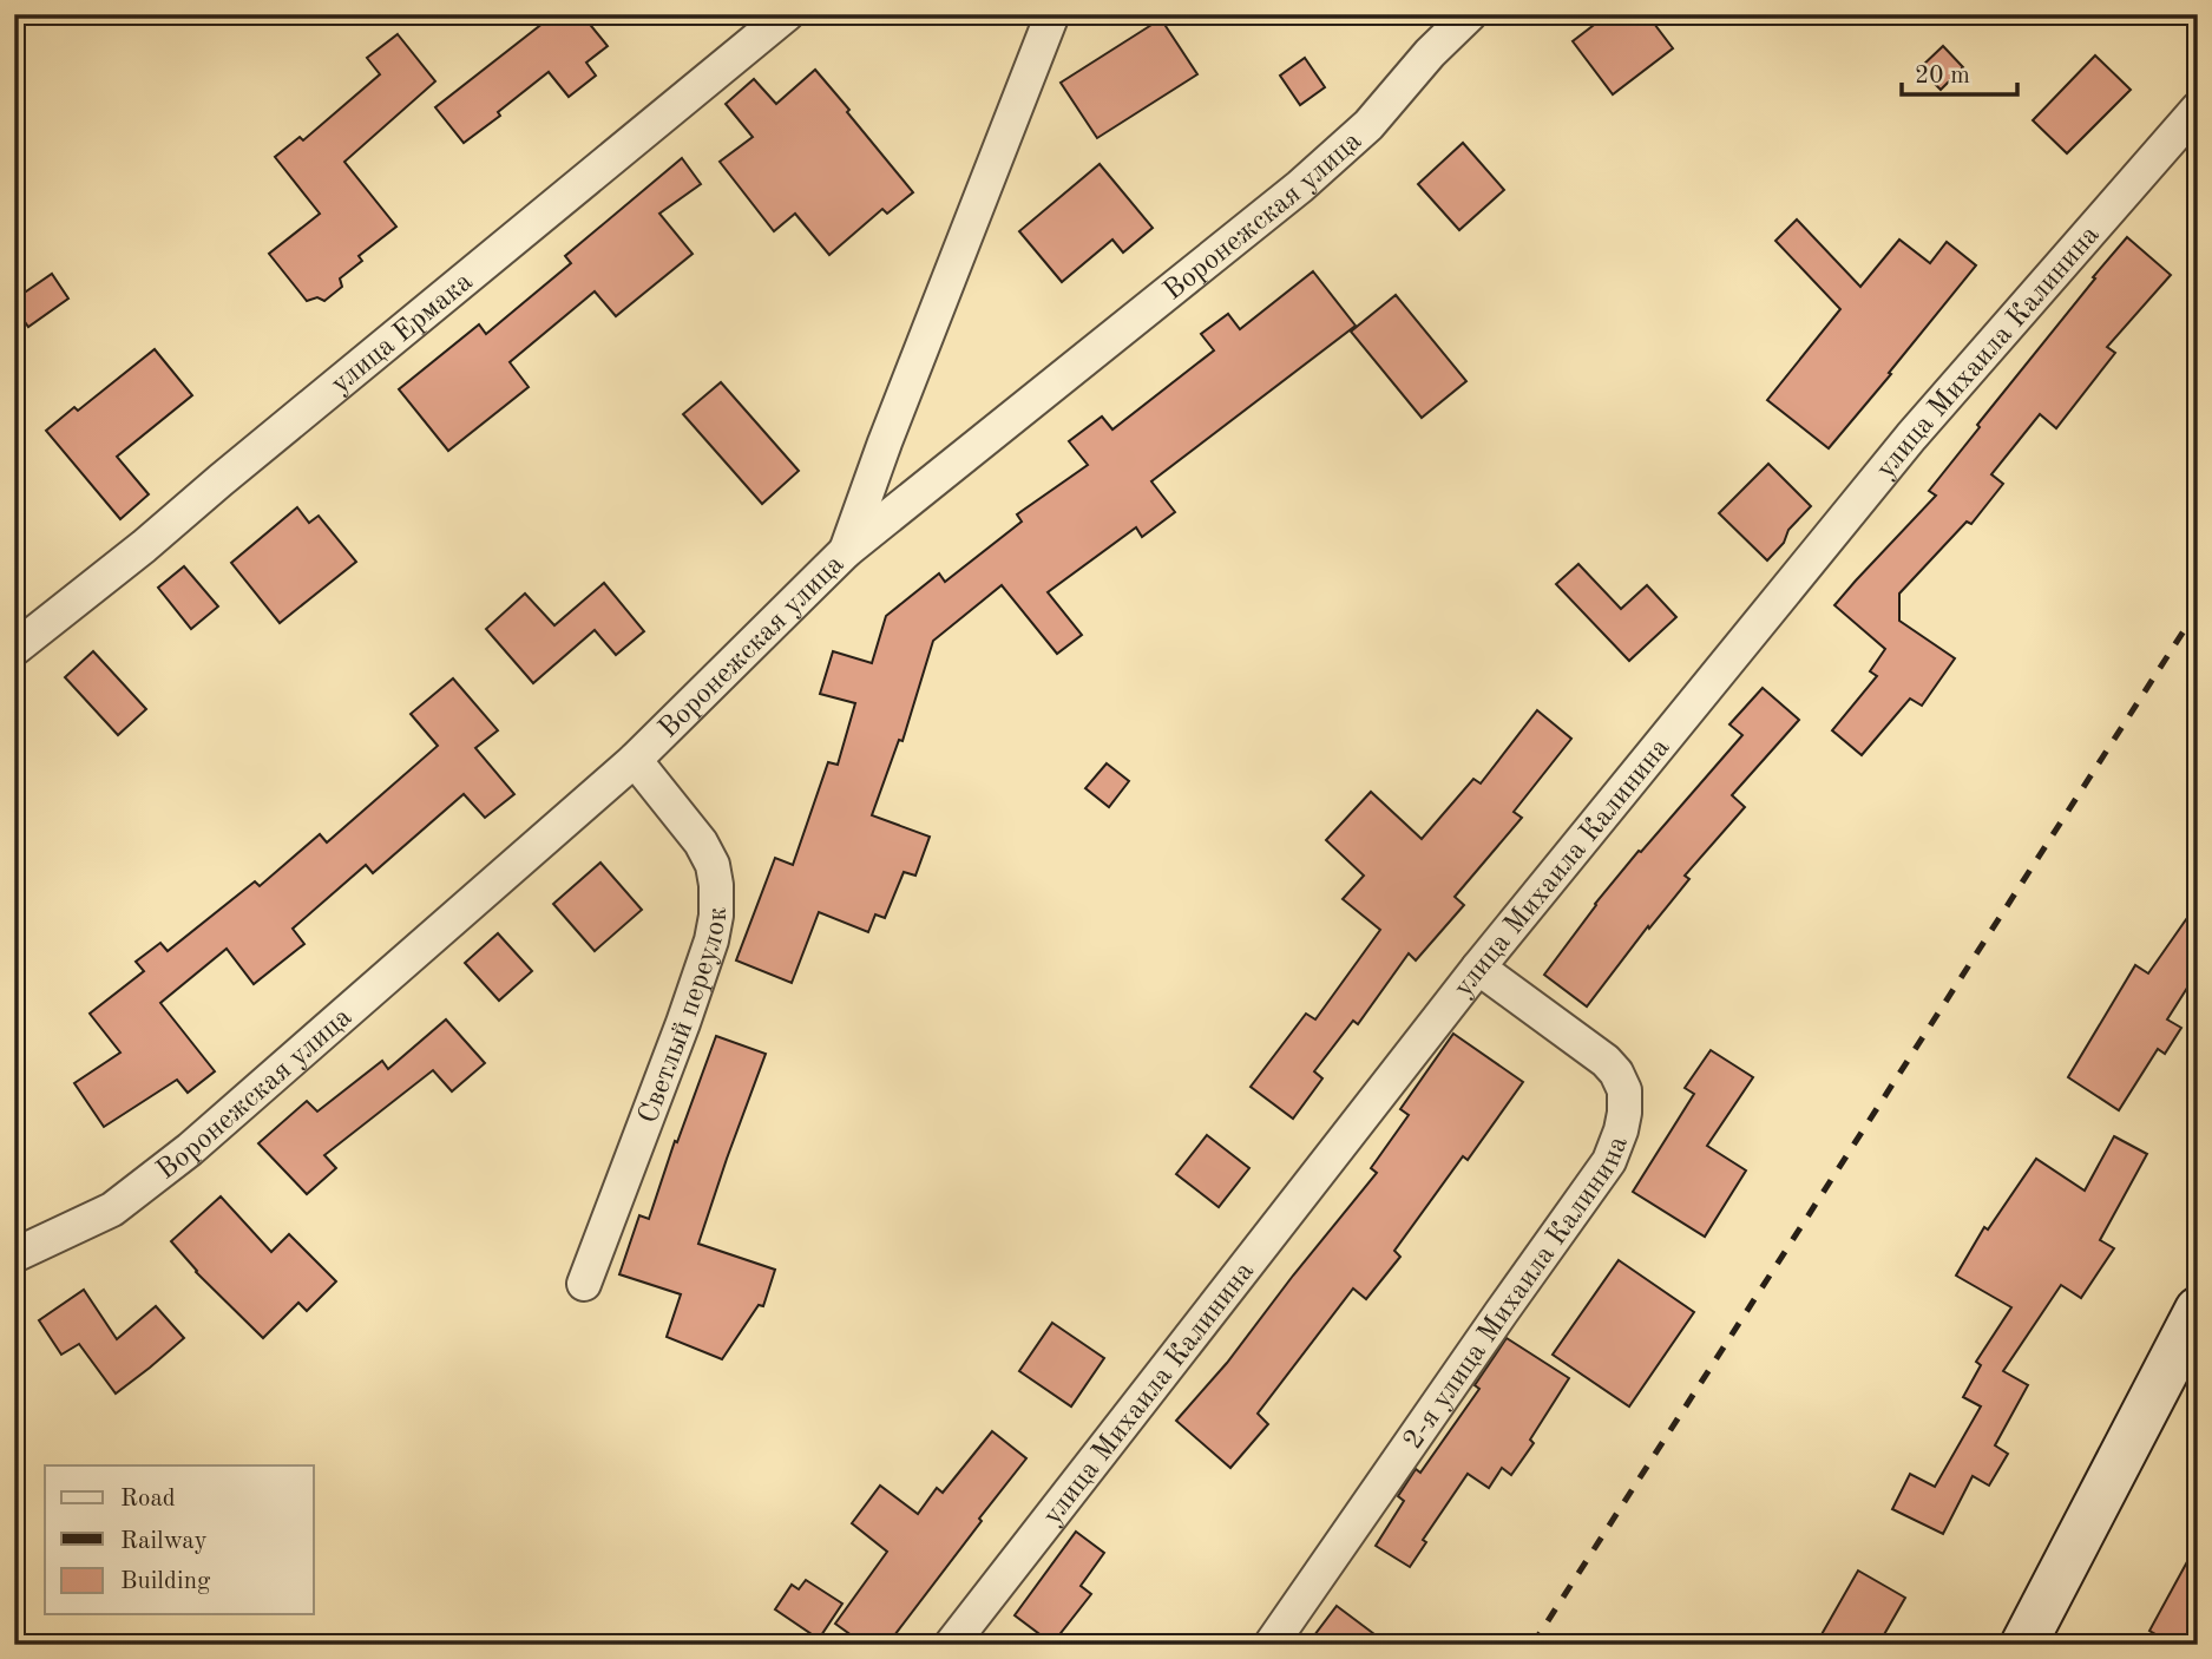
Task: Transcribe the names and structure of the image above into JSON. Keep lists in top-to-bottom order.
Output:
{
  "streets": {
    "street": [
      "Воронежская улица",
      "улица Ермака",
      "улица Михаила Калинина",
      "Светлый переулок",
      "2-я улица Михаила Калинина"
    ]
  },
  "crossings": [
    ["Воронежская улица", "Светлый переулок"],
    ["улица Михаила Калинина", "2-я улица Михаила Калинина"]
  ],
  "legend": ["Road", "Railway", "Building"],
  "scale_bar": "20 m"
}
